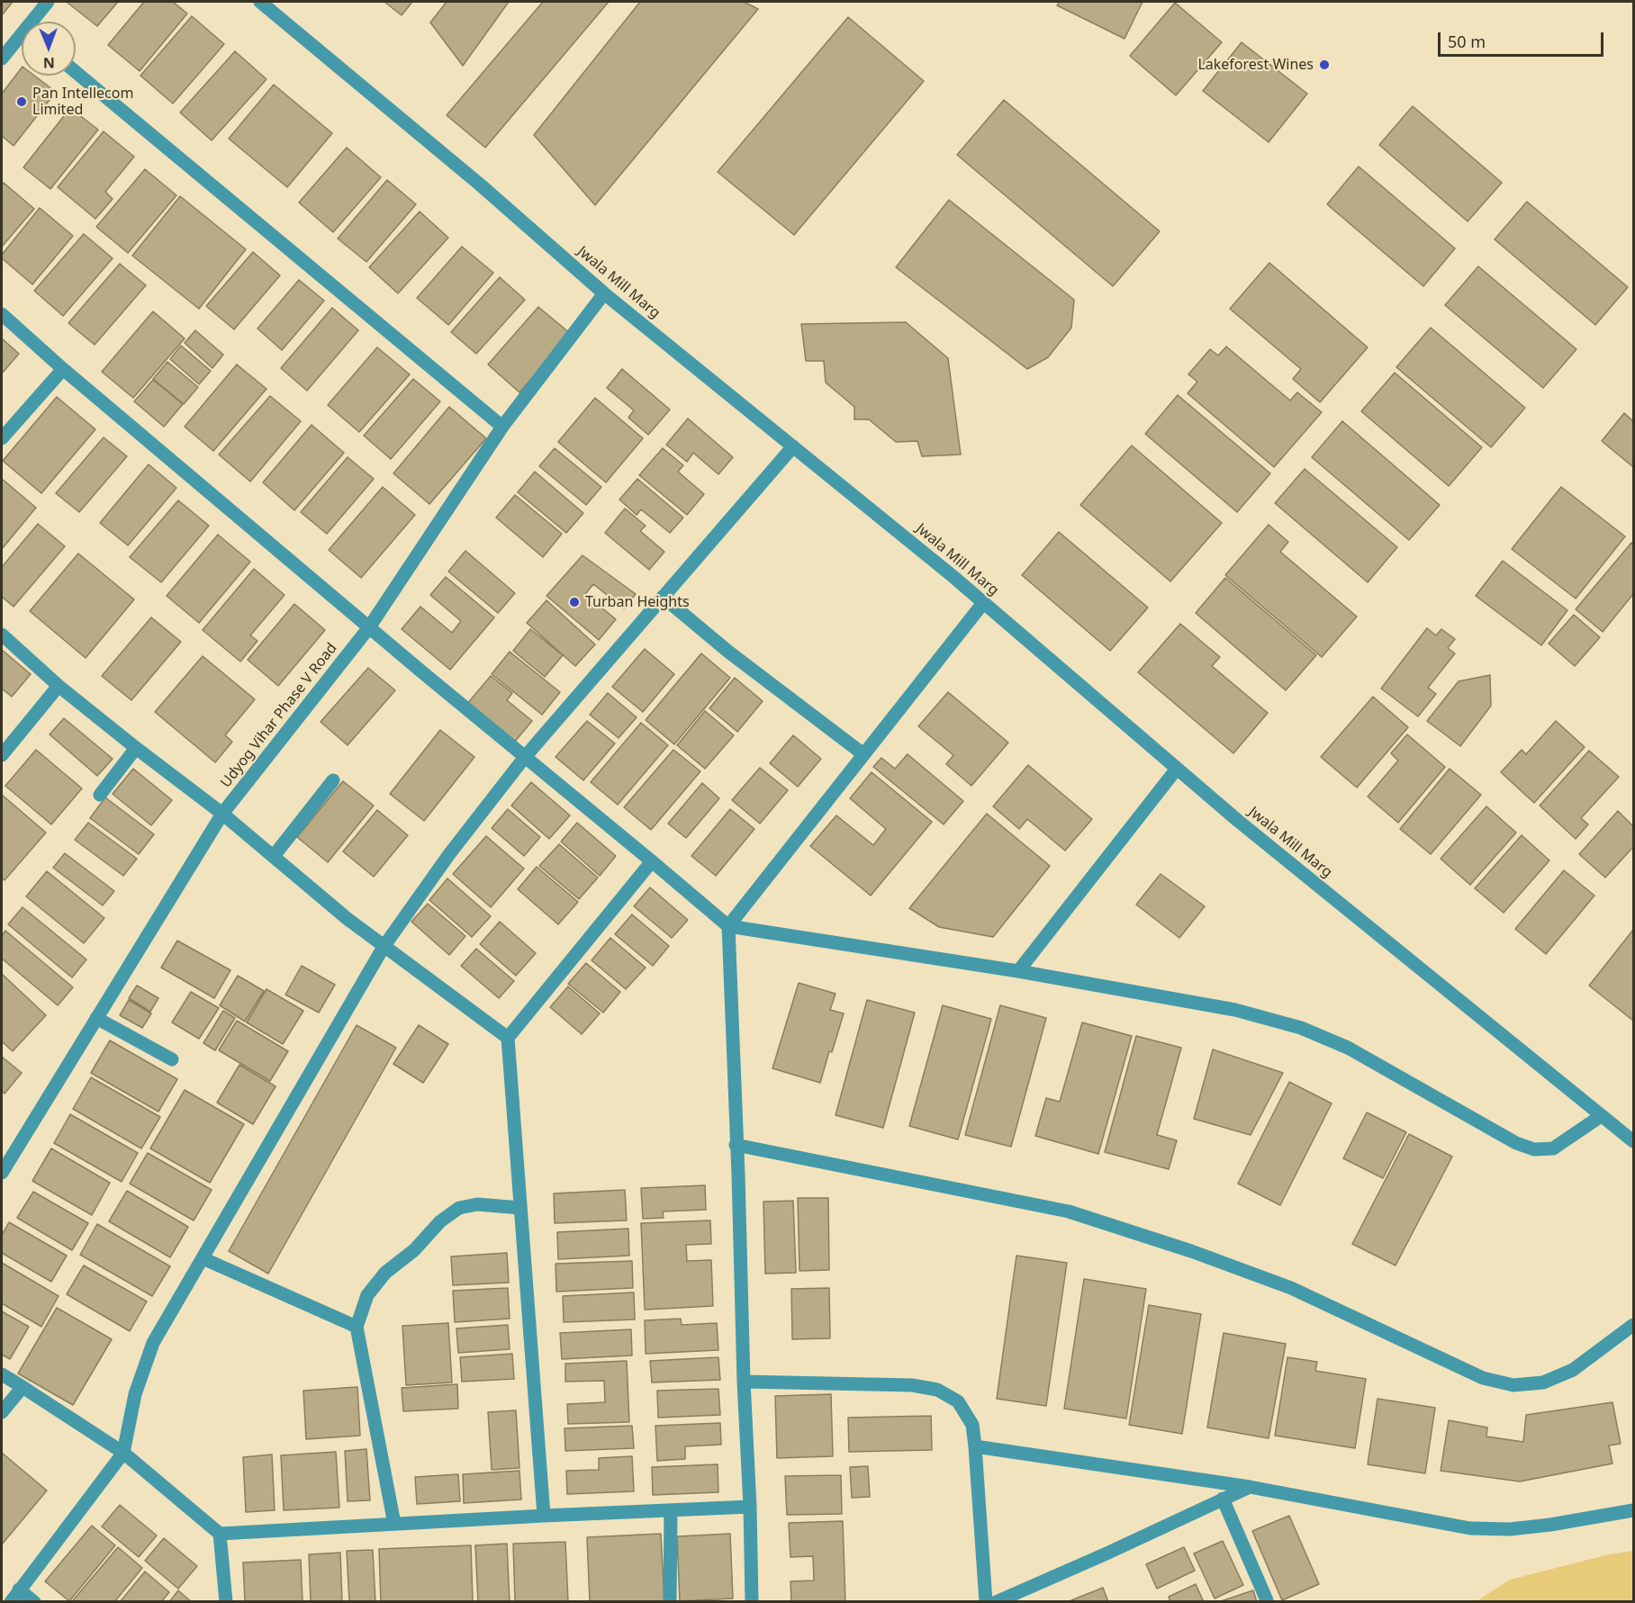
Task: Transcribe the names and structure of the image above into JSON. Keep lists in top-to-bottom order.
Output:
{
  "streets": {
    "street": ["Jwala Mill Marg", "Udyog Vihar Phase V Road"]
  },
  "crossings": [
    ["Jwala Mill Marg", "Udyog Vihar Phase V Road"]
  ],
  "places": ["Lakeforest Wines", "Pan Intellecom Limited", "Turban Heights"],
  "scale_bar": "50 m",
  "north": "bottom"
}
